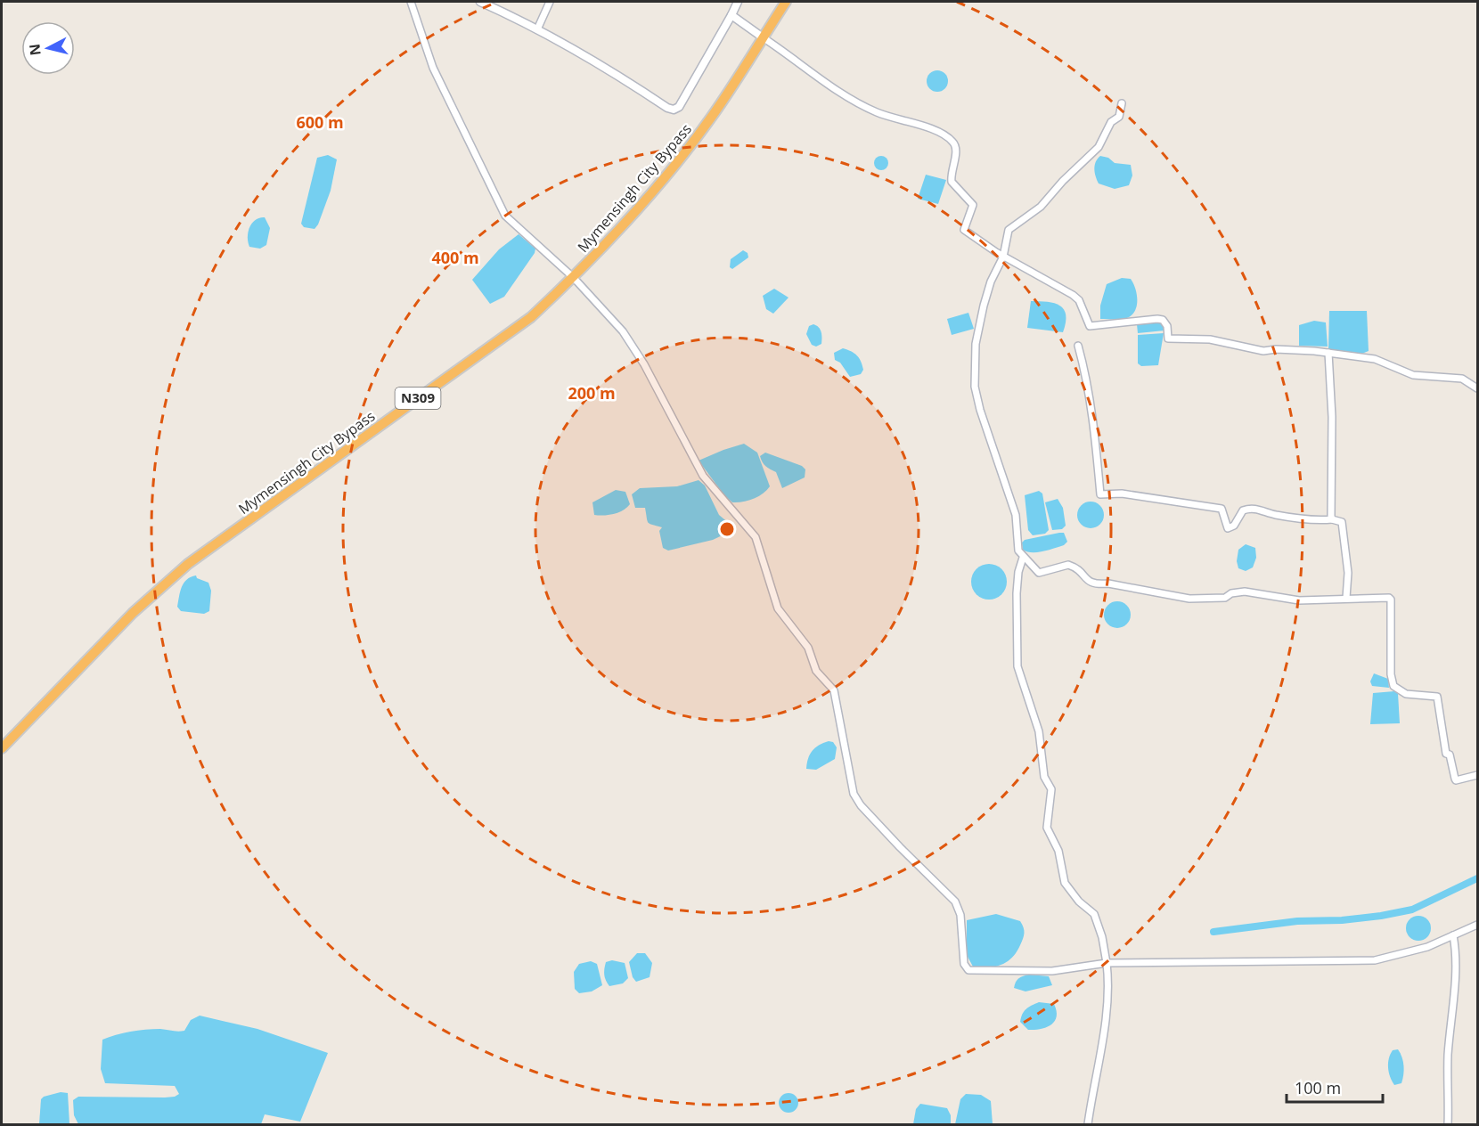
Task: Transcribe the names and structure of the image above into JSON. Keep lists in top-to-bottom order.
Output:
{
  "streets": {
    "highway": ["Mymensingh City Bypass", "N309"]
  },
  "scale_bar": "100 m",
  "north": "left",
  "rings": ["600 m", "400 m", "200 m"]
}
